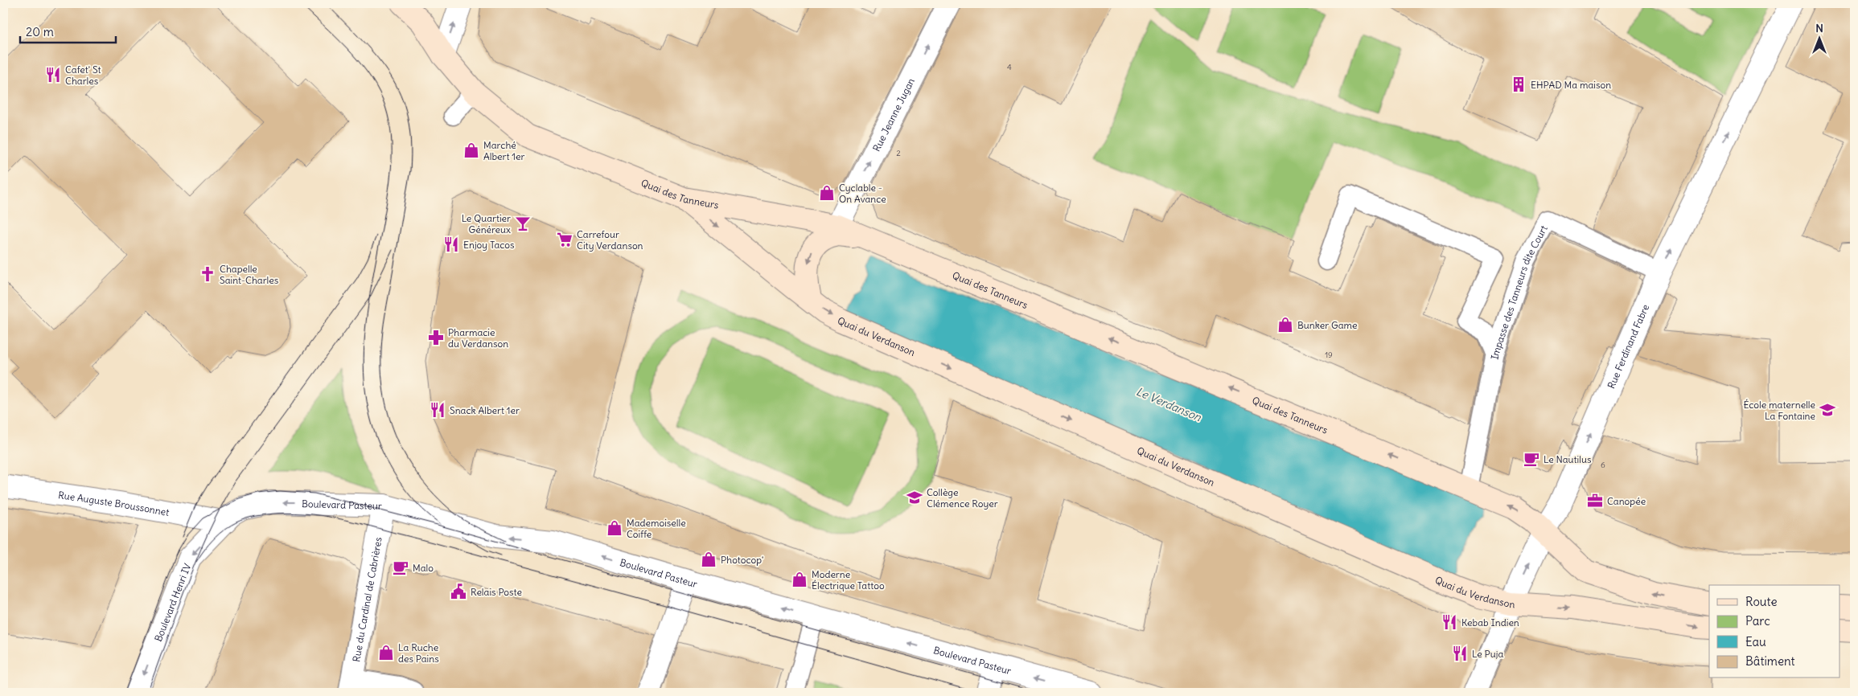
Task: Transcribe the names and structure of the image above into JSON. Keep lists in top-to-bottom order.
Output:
{
  "streets": {
    "main road": ["Quai des Tanneurs", "Quai du Verdanson"],
    "street": [
      "Rue Jeanne Jugan",
      "Rue Ferdinand Fabre",
      "Rue Auguste Broussonnet",
      "Boulevard Pasteur",
      "Rue du Cardinal de Cabrières",
      "Boulevard Henri IV"
    ],
    "lane": ["Impasse des Tanneurs dite Court"]
  },
  "crossings": [
    ["Rue Jeanne Jugan", "Quai des Tanneurs"],
    ["Quai des Tanneurs", "Impasse des Tanneurs dite Court"],
    ["Quai des Tanneurs", "Quai du Verdanson"],
    ["Quai des Tanneurs", "Rue Ferdinand Fabre"],
    ["Impasse des Tanneurs dite Court", "Rue Ferdinand Fabre"],
    ["Quai du Verdanson", "Rue Ferdinand Fabre"],
    ["Rue Auguste Broussonnet", "Boulevard Pasteur"],
    ["Rue Auguste Broussonnet", "Boulevard Henri IV"],
    ["Boulevard Pasteur", "Rue du Cardinal de Cabrières"],
    ["Boulevard Pasteur", "Boulevard Henri IV"]
  ],
  "one_way": [
    "Rue Jeanne Jugan",
    "Quai des Tanneurs",
    "Quai du Verdanson",
    "Rue Ferdinand Fabre",
    "Boulevard Pasteur",
    "Boulevard Henri IV"
  ],
  "water": ["Le Verdanson"],
  "places": {
    "restaurant": [
      "Cafet' St Charles",
      "Enjoy Tacos",
      "Snack Albert 1er",
      "Kebab Indien",
      "Le Puja"
    ],
    "building": ["EHPAD Ma maison"],
    "shop": [
      "Marché Albert 1er",
      "Cyclable - On Avance",
      "Bunker Game",
      "Mademoiselle Coiffe",
      "Photocop'",
      "Moderne Électrique Tattoo",
      "La Ruche des Pains"
    ],
    "bar": ["Le Quartier Généreux"],
    "supermarket": ["Carrefour City Verdanson"],
    "church": ["Chapelle Saint-Charles"],
    "pharmacy": ["Pharmacie du Verdanson"],
    "school or university": ["École maternelle La Fontaine", "Collège Clémence Royer"],
    "cafe": ["Le Nautilus", "Malo"],
    "office": ["Canopée"],
    "public building": ["Relais Poste"]
  },
  "house_numbers": [
    "4",
    "2",
    "19",
    "6"
  ],
  "legend": [
    "Route",
    "Parc",
    "Eau",
    "Bâtiment"
  ],
  "scale_bar": "20 m",
  "north": "top"
}
